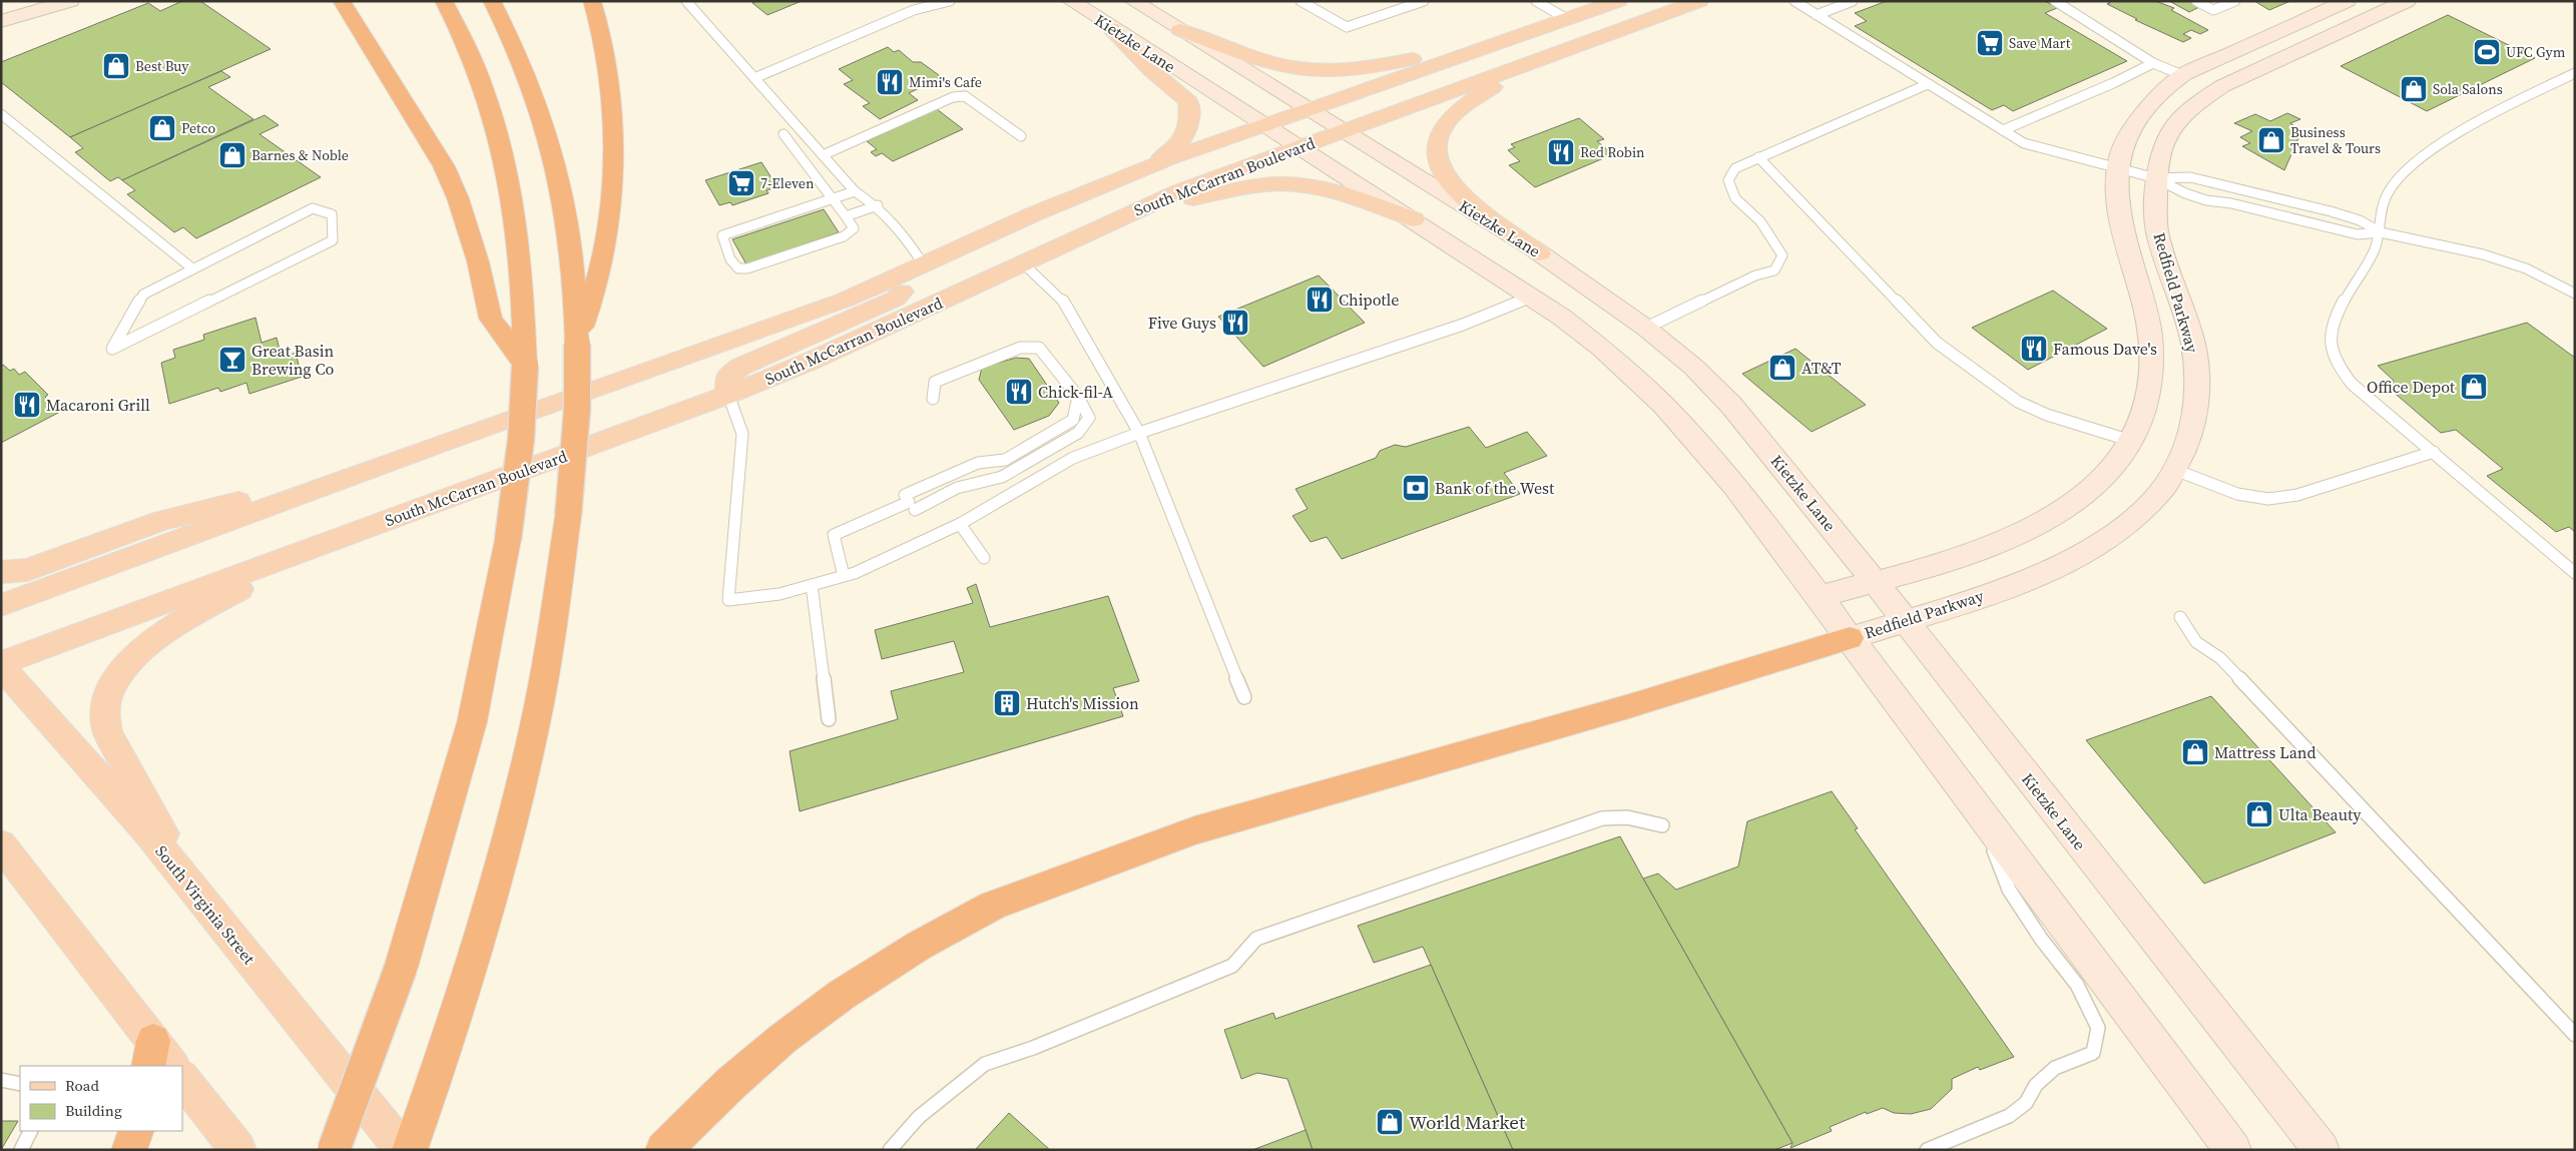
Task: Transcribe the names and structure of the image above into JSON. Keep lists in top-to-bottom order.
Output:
{
  "streets": {
    "main road": [
      "Kietzke Lane",
      "South McCarran Boulevard",
      "Redfield Parkway",
      "South Virginia Street"
    ]
  },
  "crossings": [
    ["Kietzke Lane", "South McCarran Boulevard"],
    ["Kietzke Lane", "Redfield Parkway"],
    ["South McCarran Boulevard", "South Virginia Street"]
  ],
  "places": {
    "supermarket": ["Save Mart", "7-Eleven"],
    "sports": ["UFC Gym"],
    "shop": [
      "Best Buy",
      "Sola Salons",
      "Petco",
      "Business Travel & Tours",
      "Barnes & Noble",
      "AT&T",
      "Office Depot",
      "Mattress Land",
      "Ulta Beauty",
      "World Market"
    ],
    "restaurant": [
      "Mimi's Cafe",
      "Red Robin",
      "Chipotle",
      "Five Guys",
      "Famous Dave's",
      "Chick-fil-A",
      "Macaroni Grill"
    ],
    "bar": ["Great Basin Brewing Co"],
    "bank": ["Bank of the West"],
    "building": ["Hutch's Mission"]
  },
  "legend": ["Road", "Building"]
}
